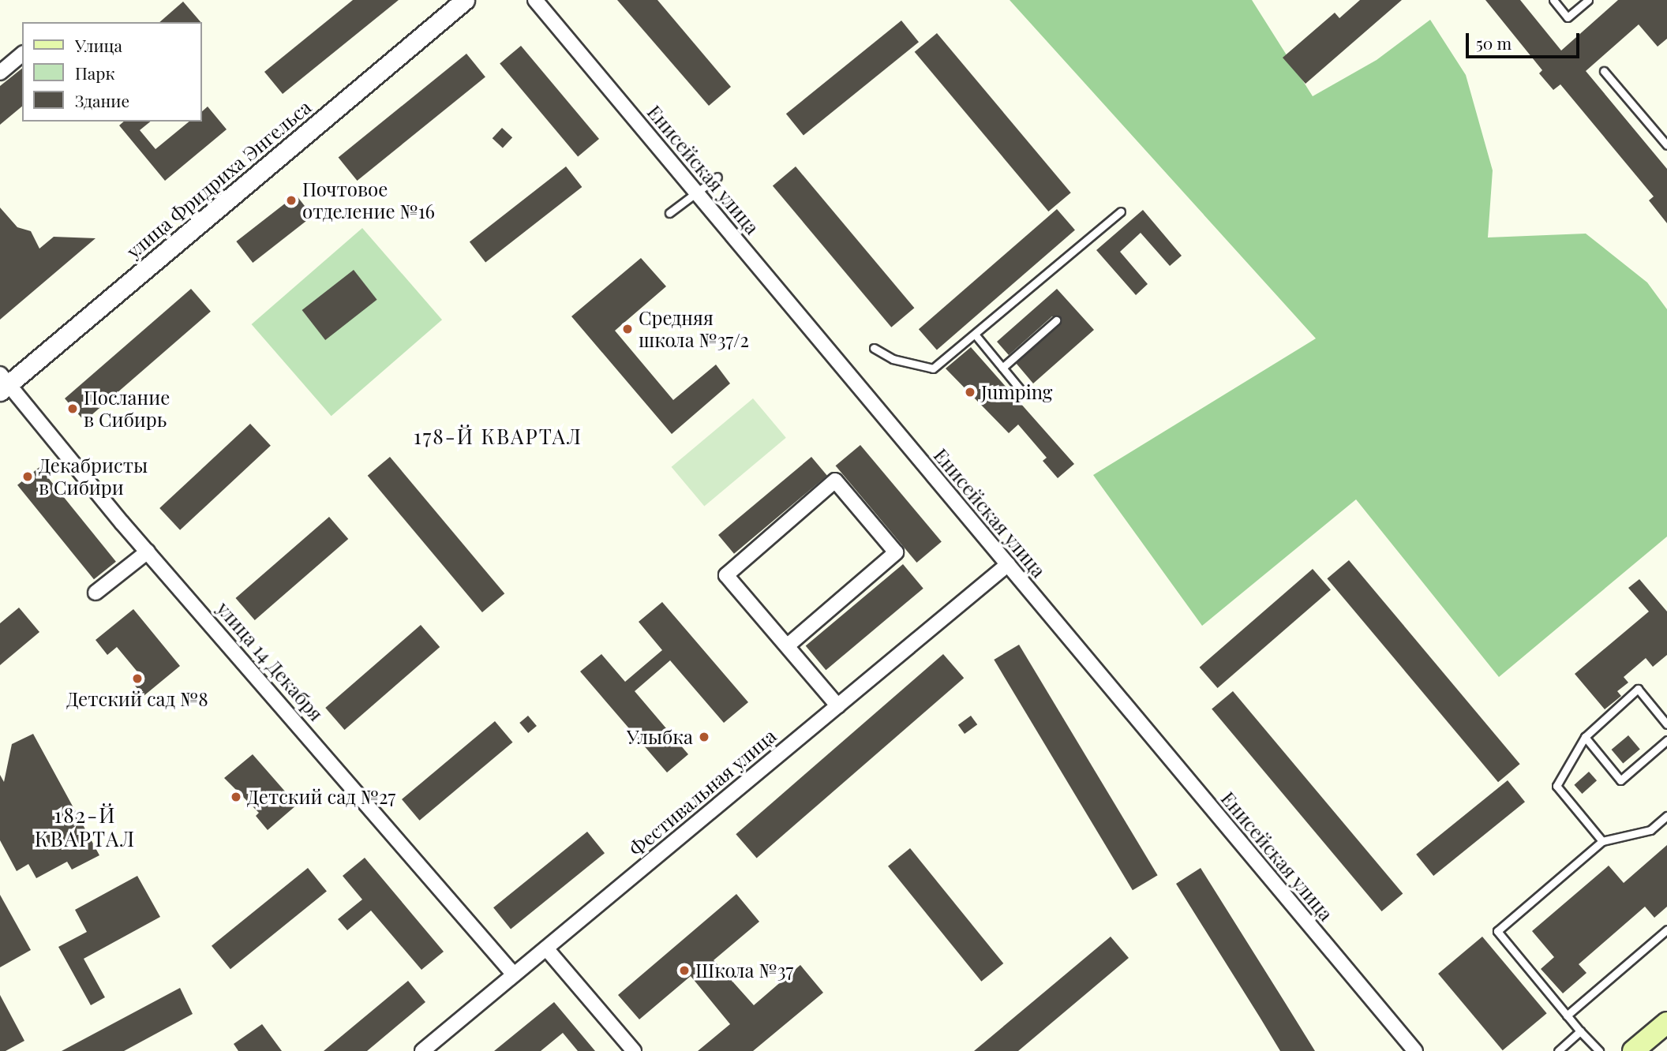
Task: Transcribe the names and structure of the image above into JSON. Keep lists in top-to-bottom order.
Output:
{
  "streets": {
    "street": [
      "Енисейская улица",
      "улица Фридриха Энгельса",
      "улица 14 Декабря",
      "Фестивальная улица"
    ]
  },
  "crossings": [
    ["Енисейская улица", "Фестивальная улица"],
    ["улица Фридриха Энгельса", "улица 14 Декабря"],
    ["улица 14 Декабря", "Фестивальная улица"]
  ],
  "districts": ["178-Й КВАРТАЛ", "182-Й КВАРТАЛ"],
  "places": [
    "Почтовое отделение №16",
    "Средняя школа №37/2",
    "Jumping",
    "Послание в Сибирь",
    "Декабристы в Сибири",
    "Детский сад №8",
    "Улыбка",
    "Детский сад №27",
    "Школа №37"
  ],
  "legend": ["Улица", "Парк", "Здание"],
  "scale_bar": "50 m"
}
